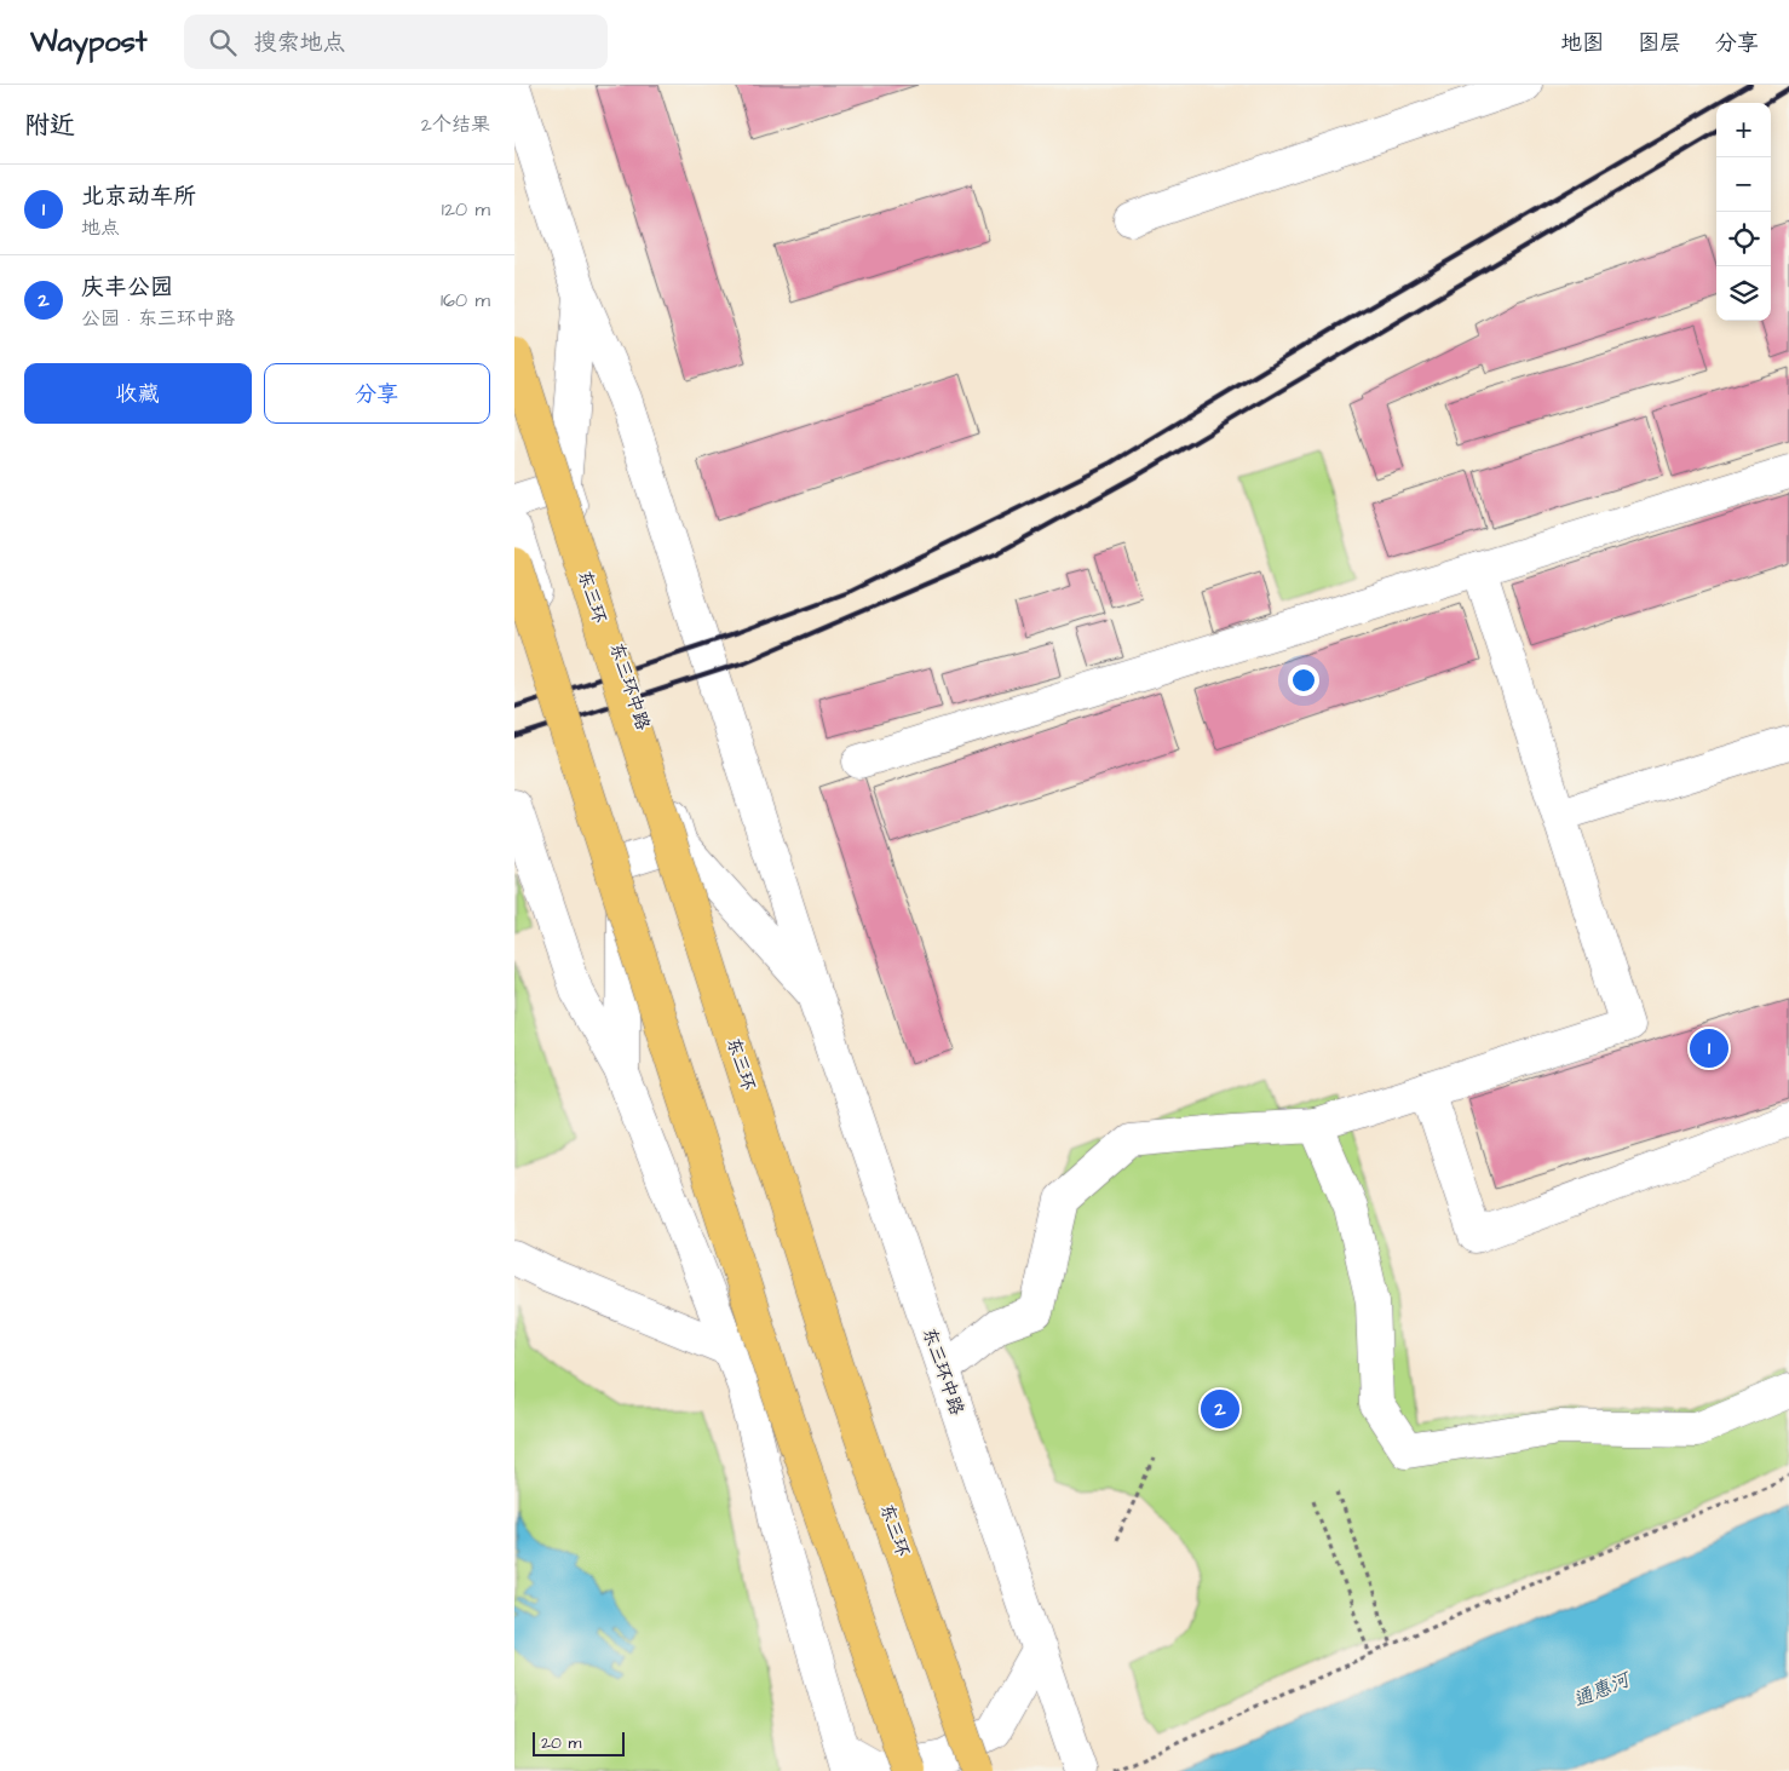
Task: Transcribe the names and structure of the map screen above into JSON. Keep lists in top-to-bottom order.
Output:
{
  "streets": {
    "highway": ["东三环"],
    "street": ["东三环中路"]
  },
  "water": ["通惠河"],
  "scale_bar": "20 m",
  "page": {
    "header": "Waypost",
    "search": "搜索地点",
    "nav": ["地图", "图层", "分享"],
    "heading": ["附近", "2个结果"],
    "map_buttons": ["+", "−"],
    "list": [
      {
        "mark": "1",
        "name": "北京动车所",
        "note": "地点",
        "value": "120 m"
      },
      {
        "mark": "2",
        "name": "庆丰公园",
        "note": "公园 · 东三环中路",
        "value": "160 m"
      }
    ],
    "buttons": ["收藏", "分享"],
    "pins": ["1", "2"],
    "scale": "20 m"
  }
}
